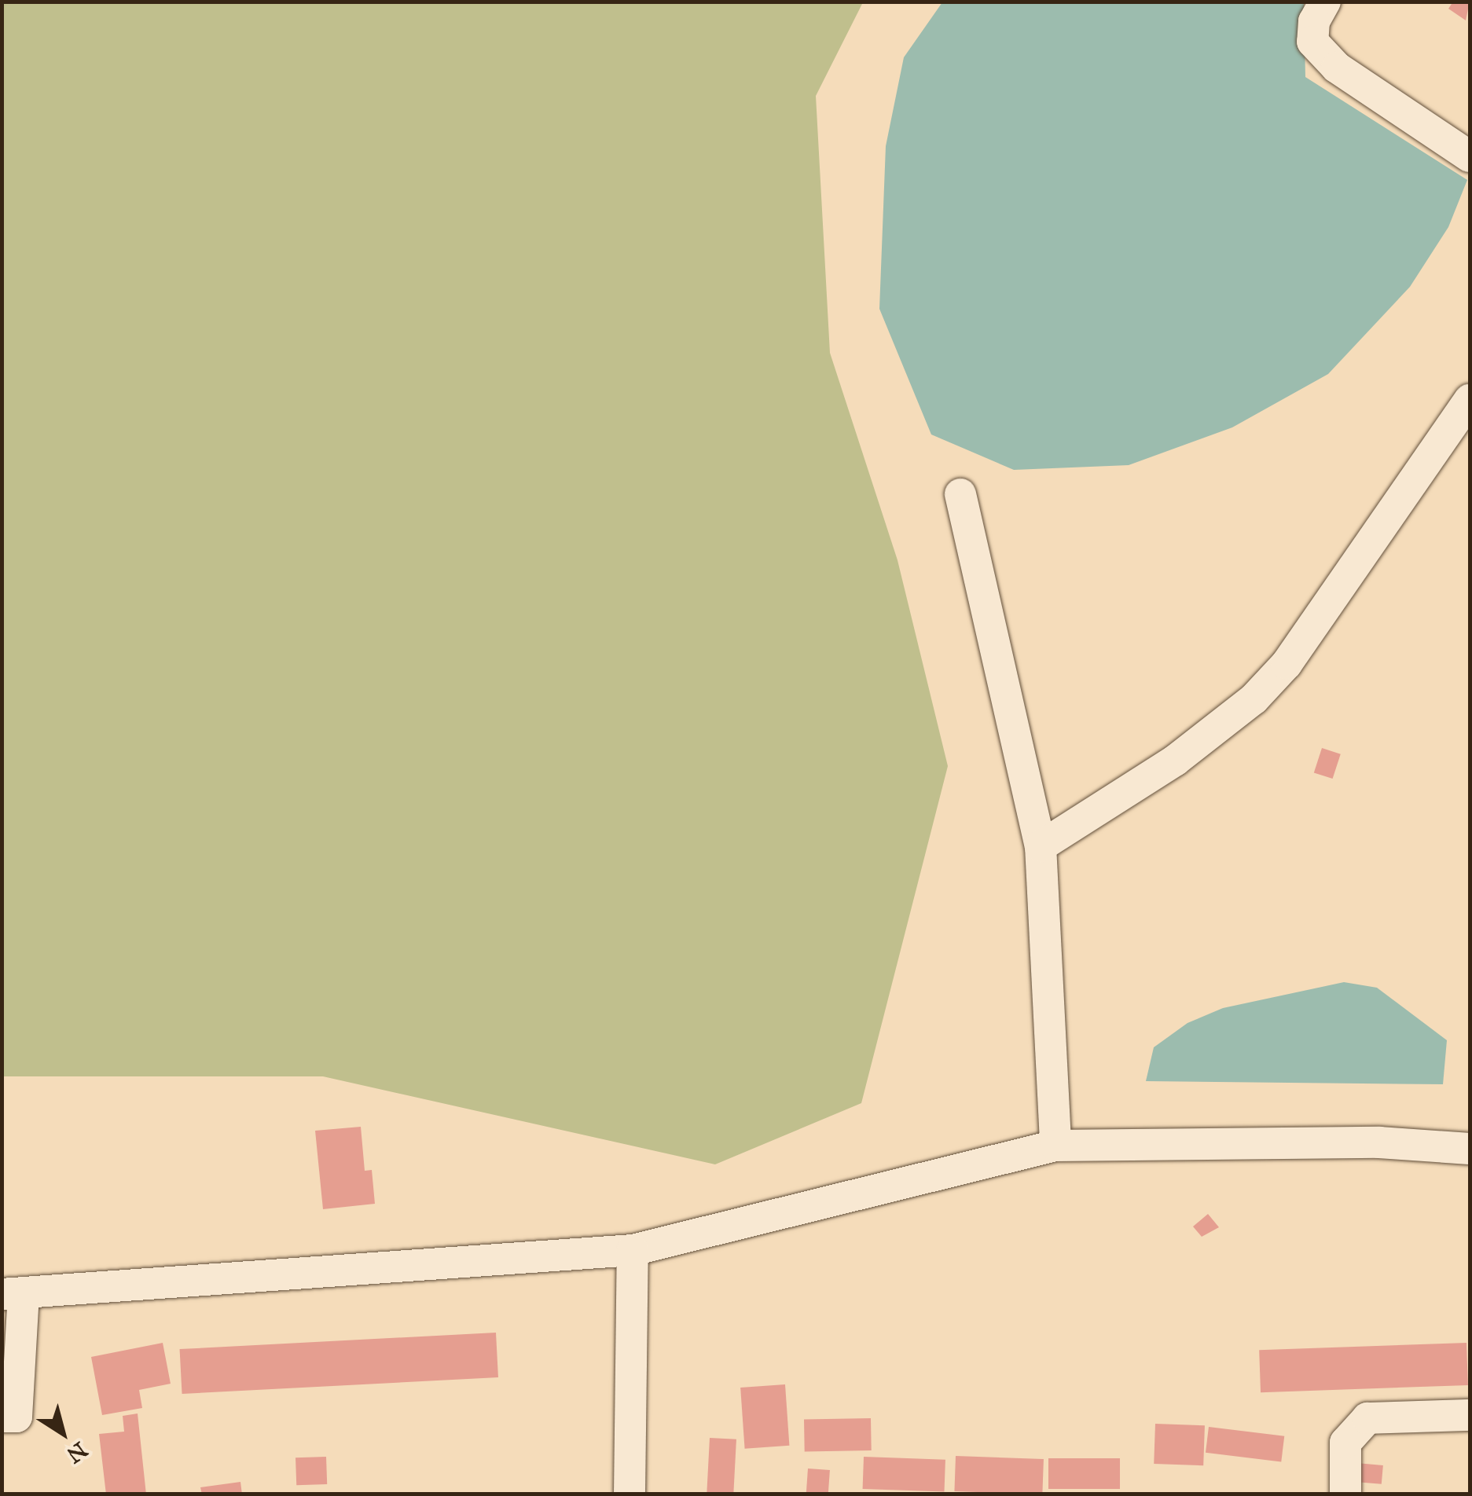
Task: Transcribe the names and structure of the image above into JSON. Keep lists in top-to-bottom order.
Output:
{
  "north": "bottom right"
}
